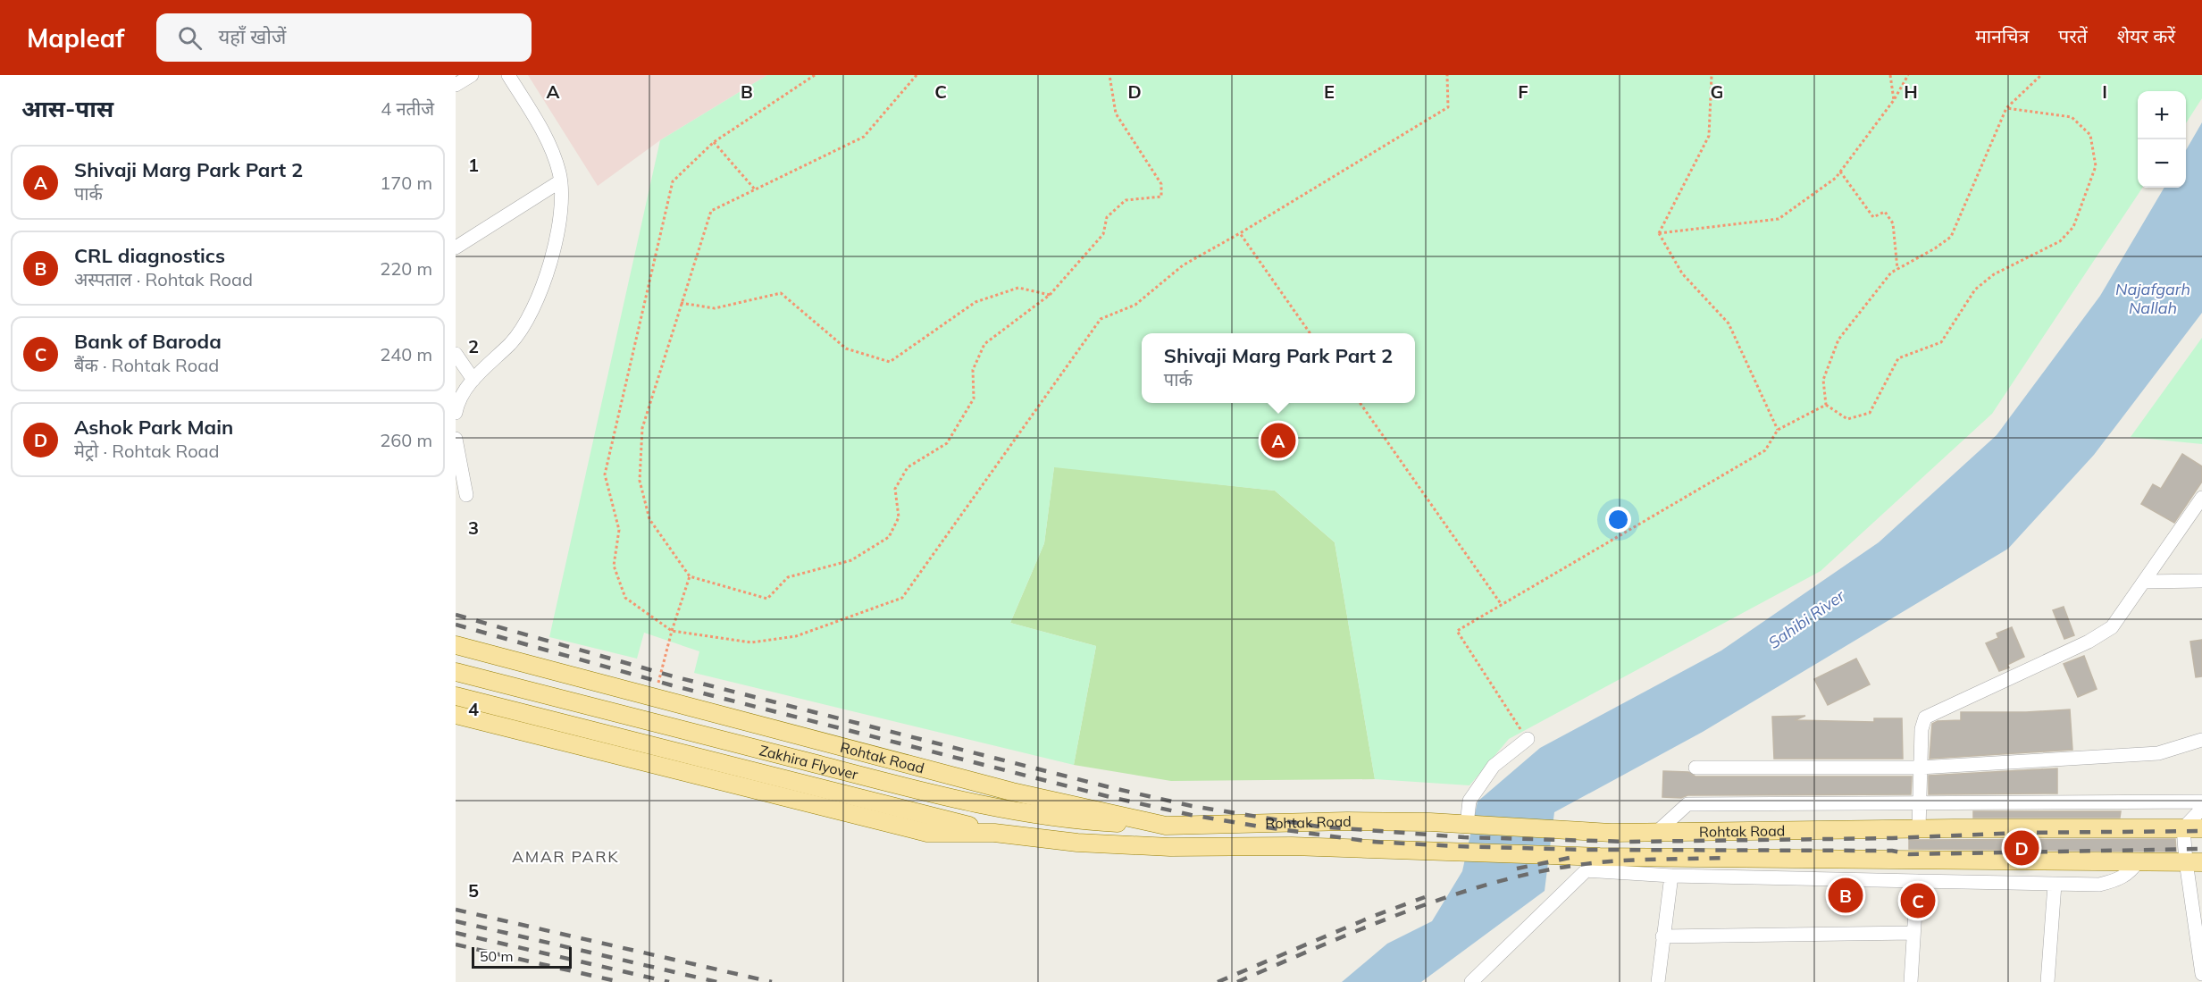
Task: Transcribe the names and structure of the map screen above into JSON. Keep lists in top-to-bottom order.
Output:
{
  "streets": {
    "main road": ["Rohtak Road", "Zakhira Flyover"]
  },
  "crossings": [
    ["Rohtak Road", "Zakhira Flyover"]
  ],
  "districts": ["AMAR PARK"],
  "water": ["Najafgarh Nallah", "Sahibi River"],
  "scale_bar": "50 m",
  "page": {
    "header": "Mapleaf",
    "search": "यहाँ खोजें",
    "nav": ["मानचित्र", "परतें", "शेयर करें"],
    "heading": ["आस-पास", "4 नतीजे"],
    "map_buttons": ["+", "−"],
    "list": [
      {
        "mark": "A",
        "name": "Shivaji Marg Park Part 2",
        "note": "पार्क",
        "value": "170 m"
      },
      {
        "mark": "B",
        "name": "CRL diagnostics",
        "note": "अस्पताल · Rohtak Road",
        "value": "220 m"
      },
      {
        "mark": "C",
        "name": "Bank of Baroda",
        "note": "बैंक · Rohtak Road",
        "value": "240 m"
      },
      {
        "mark": "D",
        "name": "Ashok Park Main",
        "note": "मेट्रो · Rohtak Road",
        "value": "260 m"
      }
    ],
    "popup": ["Shivaji Marg Park Part 2", "पार्क"],
    "pins": [
      "A",
      "D",
      "B",
      "C"
    ],
    "scale": "50 m"
  },
  "grid": {
    "columns": [
      "A",
      "B",
      "C",
      "D",
      "E",
      "F",
      "G",
      "H",
      "I"
    ],
    "rows": [
      "1",
      "2",
      "3",
      "4",
      "5"
    ]
  }
}
